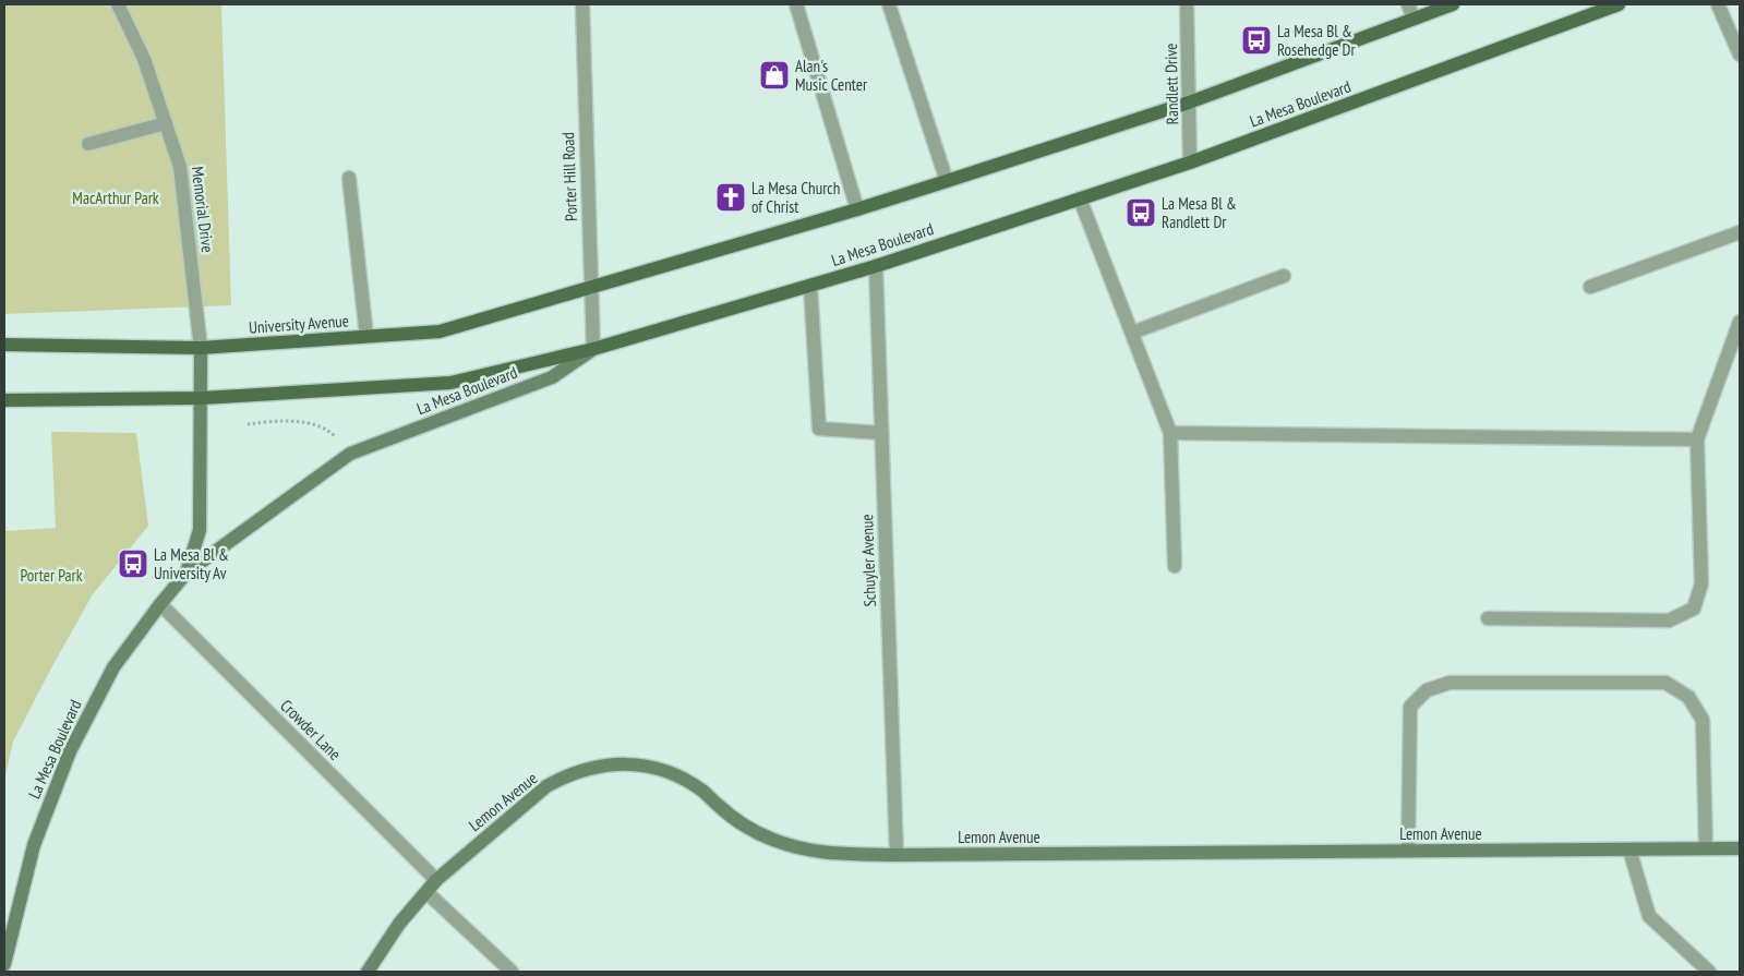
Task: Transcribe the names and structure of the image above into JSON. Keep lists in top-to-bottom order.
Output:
{
  "streets": {
    "main road": [
      "La Mesa Boulevard",
      "Memorial Drive",
      "University Avenue",
      "Lemon Avenue"
    ],
    "street": [
      "Randlett Drive",
      "Porter Hill Road",
      "Schuyler Avenue",
      "Crowder Lane"
    ]
  },
  "crossings": [
    ["Randlett Drive", "La Mesa Boulevard"],
    ["La Mesa Boulevard", "Porter Hill Road"],
    ["La Mesa Boulevard", "Memorial Drive"],
    ["La Mesa Boulevard", "Schuyler Avenue"],
    ["La Mesa Boulevard", "Crowder Lane"],
    ["Porter Hill Road", "University Avenue"],
    ["Memorial Drive", "University Avenue"],
    ["Schuyler Avenue", "Lemon Avenue"],
    ["Crowder Lane", "Lemon Avenue"]
  ],
  "parks": ["MacArthur Park", "Porter Park"],
  "places": {
    "bus stop": ["La Mesa Bl & Rosehedge Dr", "La Mesa Bl & Randlett Dr", "La Mesa Bl & University Av"],
    "shop": ["Alan's Music Center"],
    "church": ["La Mesa Church of Christ"]
  }
}
